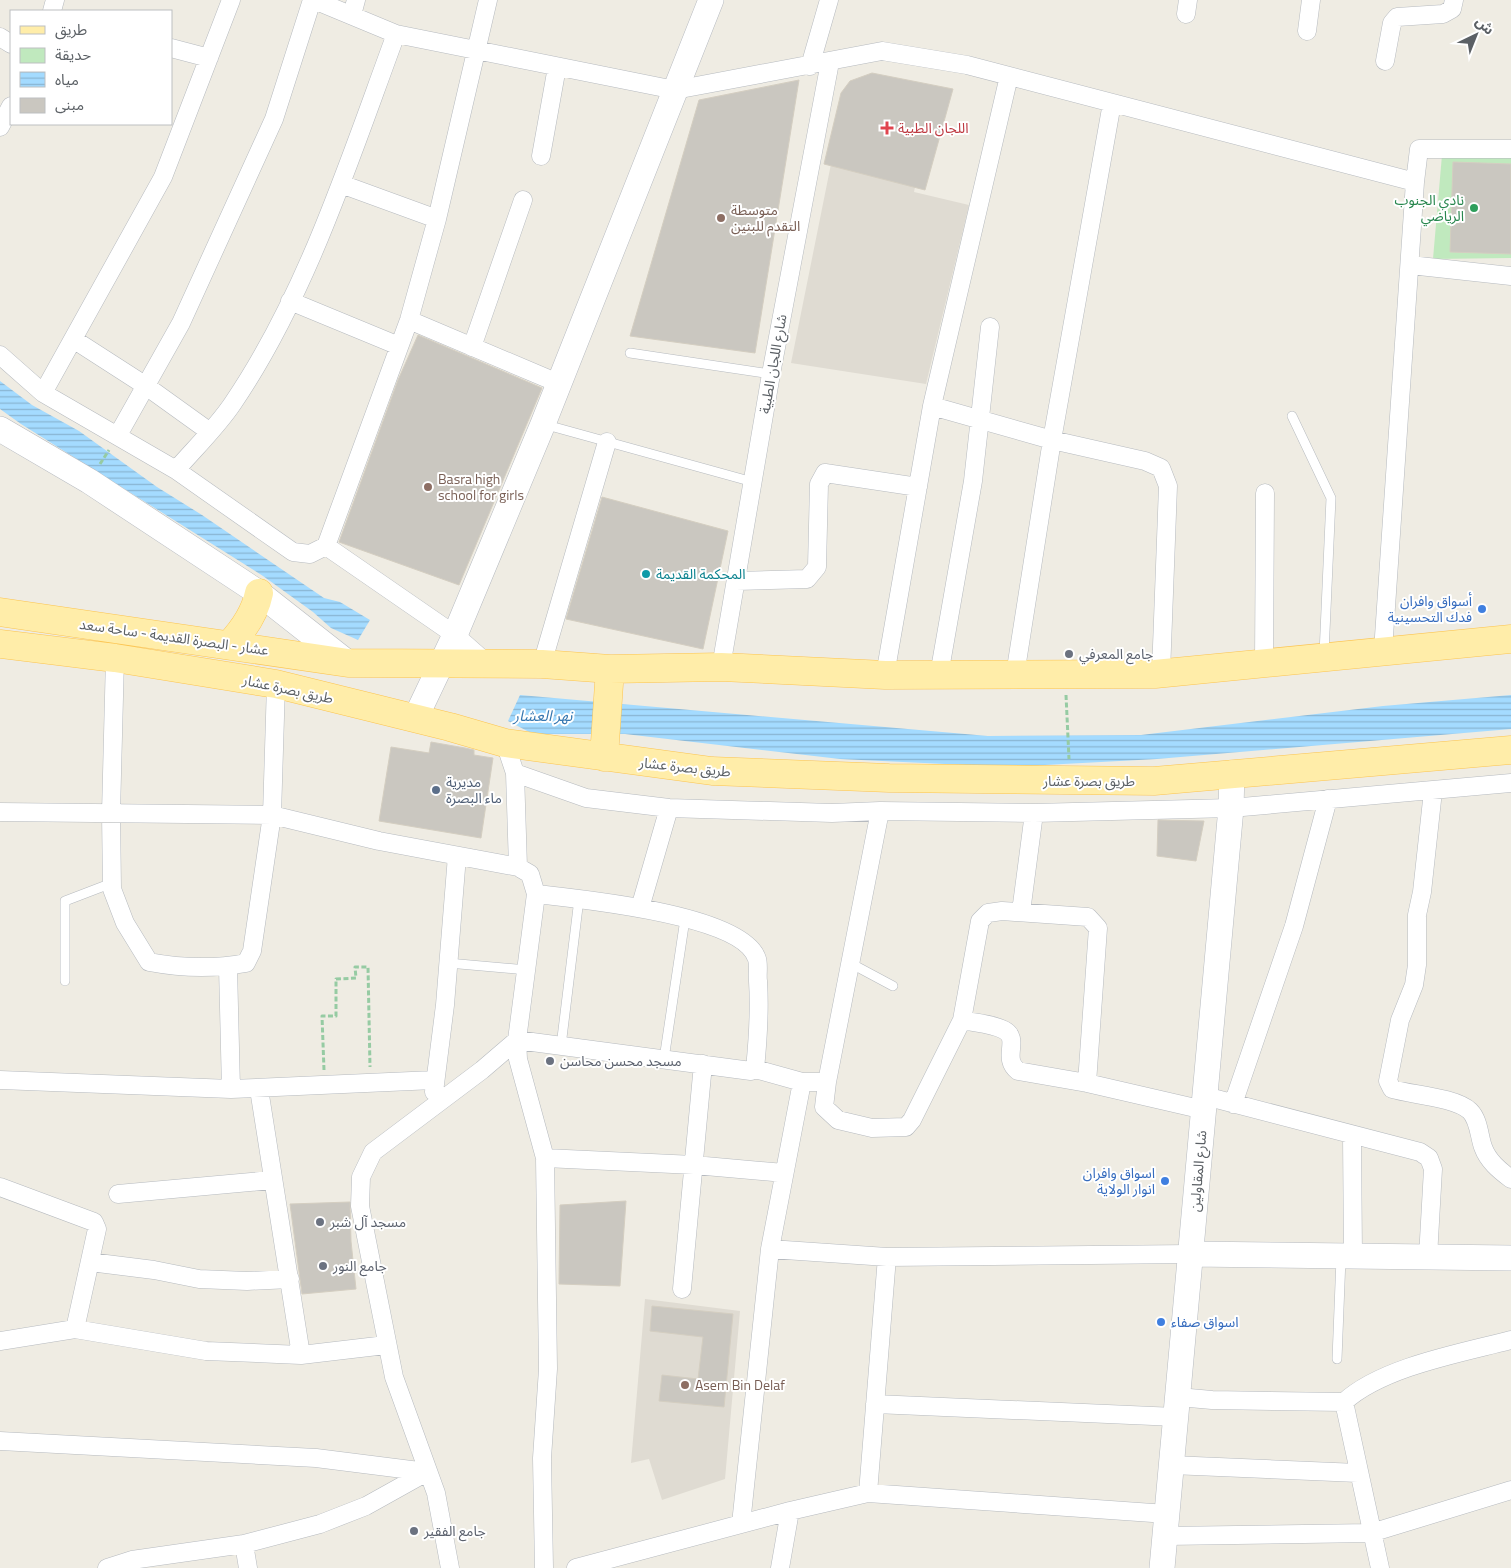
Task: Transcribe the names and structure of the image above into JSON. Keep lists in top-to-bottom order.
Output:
{
  "streets": {
    "main road": ["عشار - البصرة القديمة - ساحة سعد", "طريق بصرة عشار"],
    "street": ["شارع اللجان الطبية", "شارع المقاولين"]
  },
  "crossings": [
    ["شارع اللجان الطبية", "عشار - البصرة القديمة - ساحة سعد"],
    ["طريق بصرة عشار", "شارع المقاولين"]
  ],
  "water": ["نهر العشار"],
  "places": {
    "health": ["اللجان الطبية"],
    "other": [
      "نادي الجنوب الرياضي",
      "متوسطة التقدم للبنين",
      "Basra high school for girls",
      "المحكمة القديمة",
      "أسواق وافران فدك التحسينية",
      "جامع المعرفي",
      "مديرية ماء البصرة",
      "مسجد محسن محاسن",
      "اسواق وافران انوار الولاية",
      "مسجد آل شبر",
      "جامع النور",
      "اسواق صفاء",
      "Asem Bin Delaf",
      "جامع الفقير"
    ]
  },
  "legend": [
    "طريق",
    "حديقة",
    "مياه",
    "مبنى"
  ],
  "north": "top right"
}
